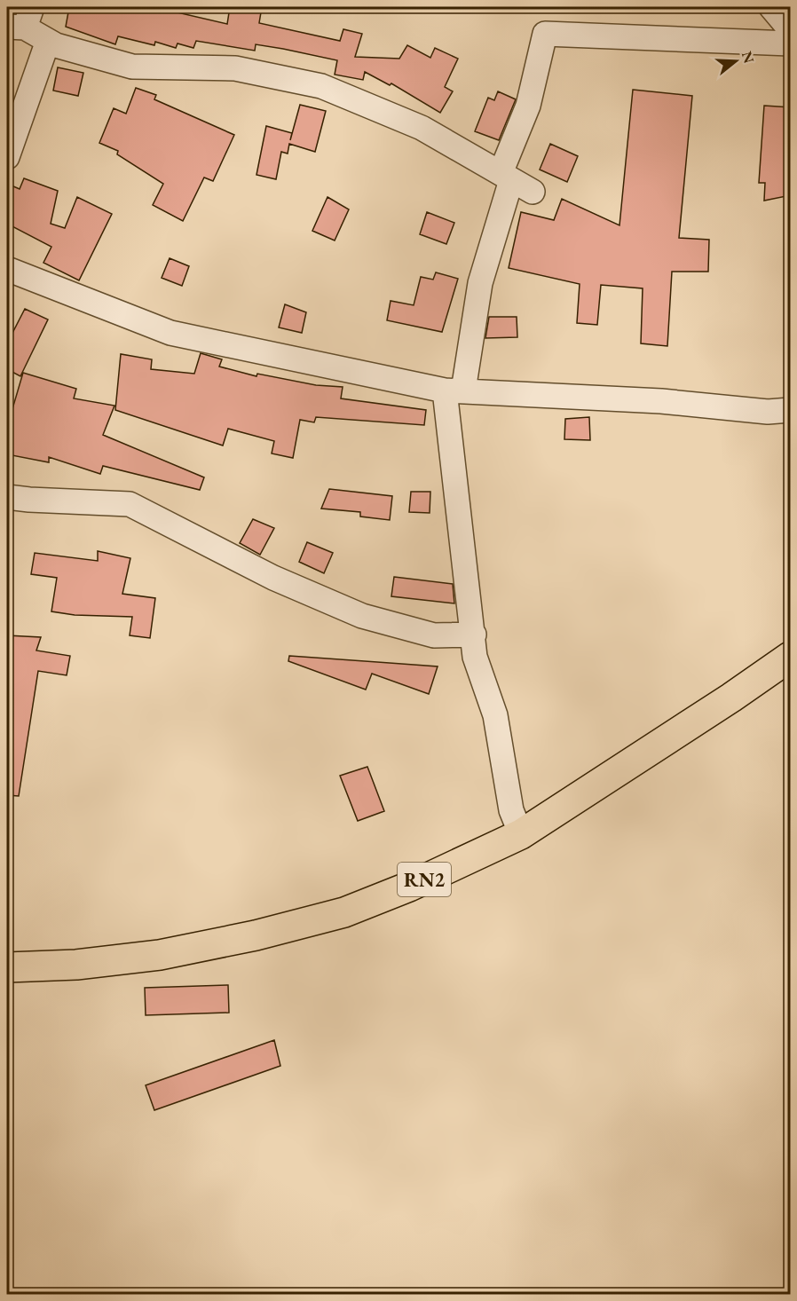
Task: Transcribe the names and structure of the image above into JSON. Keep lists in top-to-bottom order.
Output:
{
  "streets": {
    "highway": ["RN2"]
  },
  "north": "right"
}
